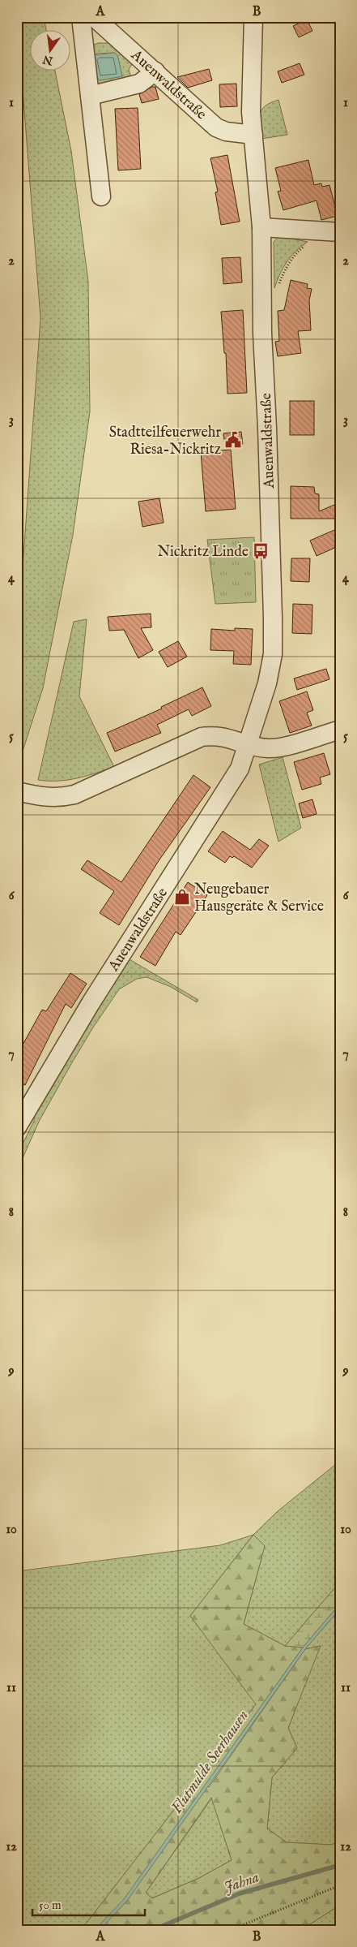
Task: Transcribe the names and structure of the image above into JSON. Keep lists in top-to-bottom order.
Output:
{
  "streets": {
    "street": ["Auenwaldstraße"]
  },
  "water": ["Flutmulde Seerhausen", "Jahna"],
  "places": {
    "public building": ["Stadtteilfeuerwehr Riesa-Nickritz"],
    "bus stop": ["Nickritz Linde"],
    "shop": ["Neugebauer Hausgeräte & Service"]
  },
  "scale_bar": "50 m",
  "north": "bottom",
  "grid": {
    "columns": ["A", "B"],
    "rows": [
      "1",
      "2",
      "3",
      "4",
      "5",
      "6",
      "7",
      "8",
      "9",
      "10",
      "11",
      "12"
    ]
  }
}
